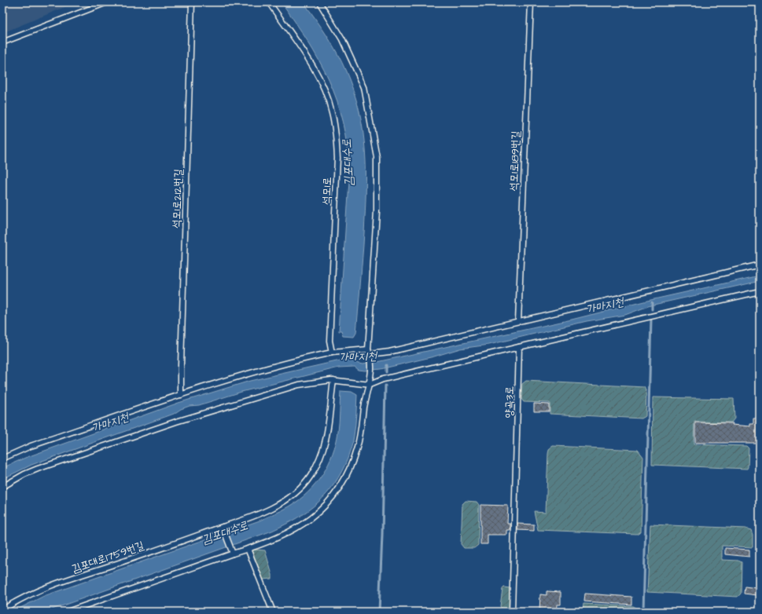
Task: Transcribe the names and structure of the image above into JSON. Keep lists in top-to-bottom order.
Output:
{
  "streets": {
    "lane": [
      "석모1로189번길",
      "석모1로",
      "석모1로212번길",
      "양곡3로",
      "김포대로1759번길"
    ]
  },
  "water": ["김포대수로", "가마지천"]
}
